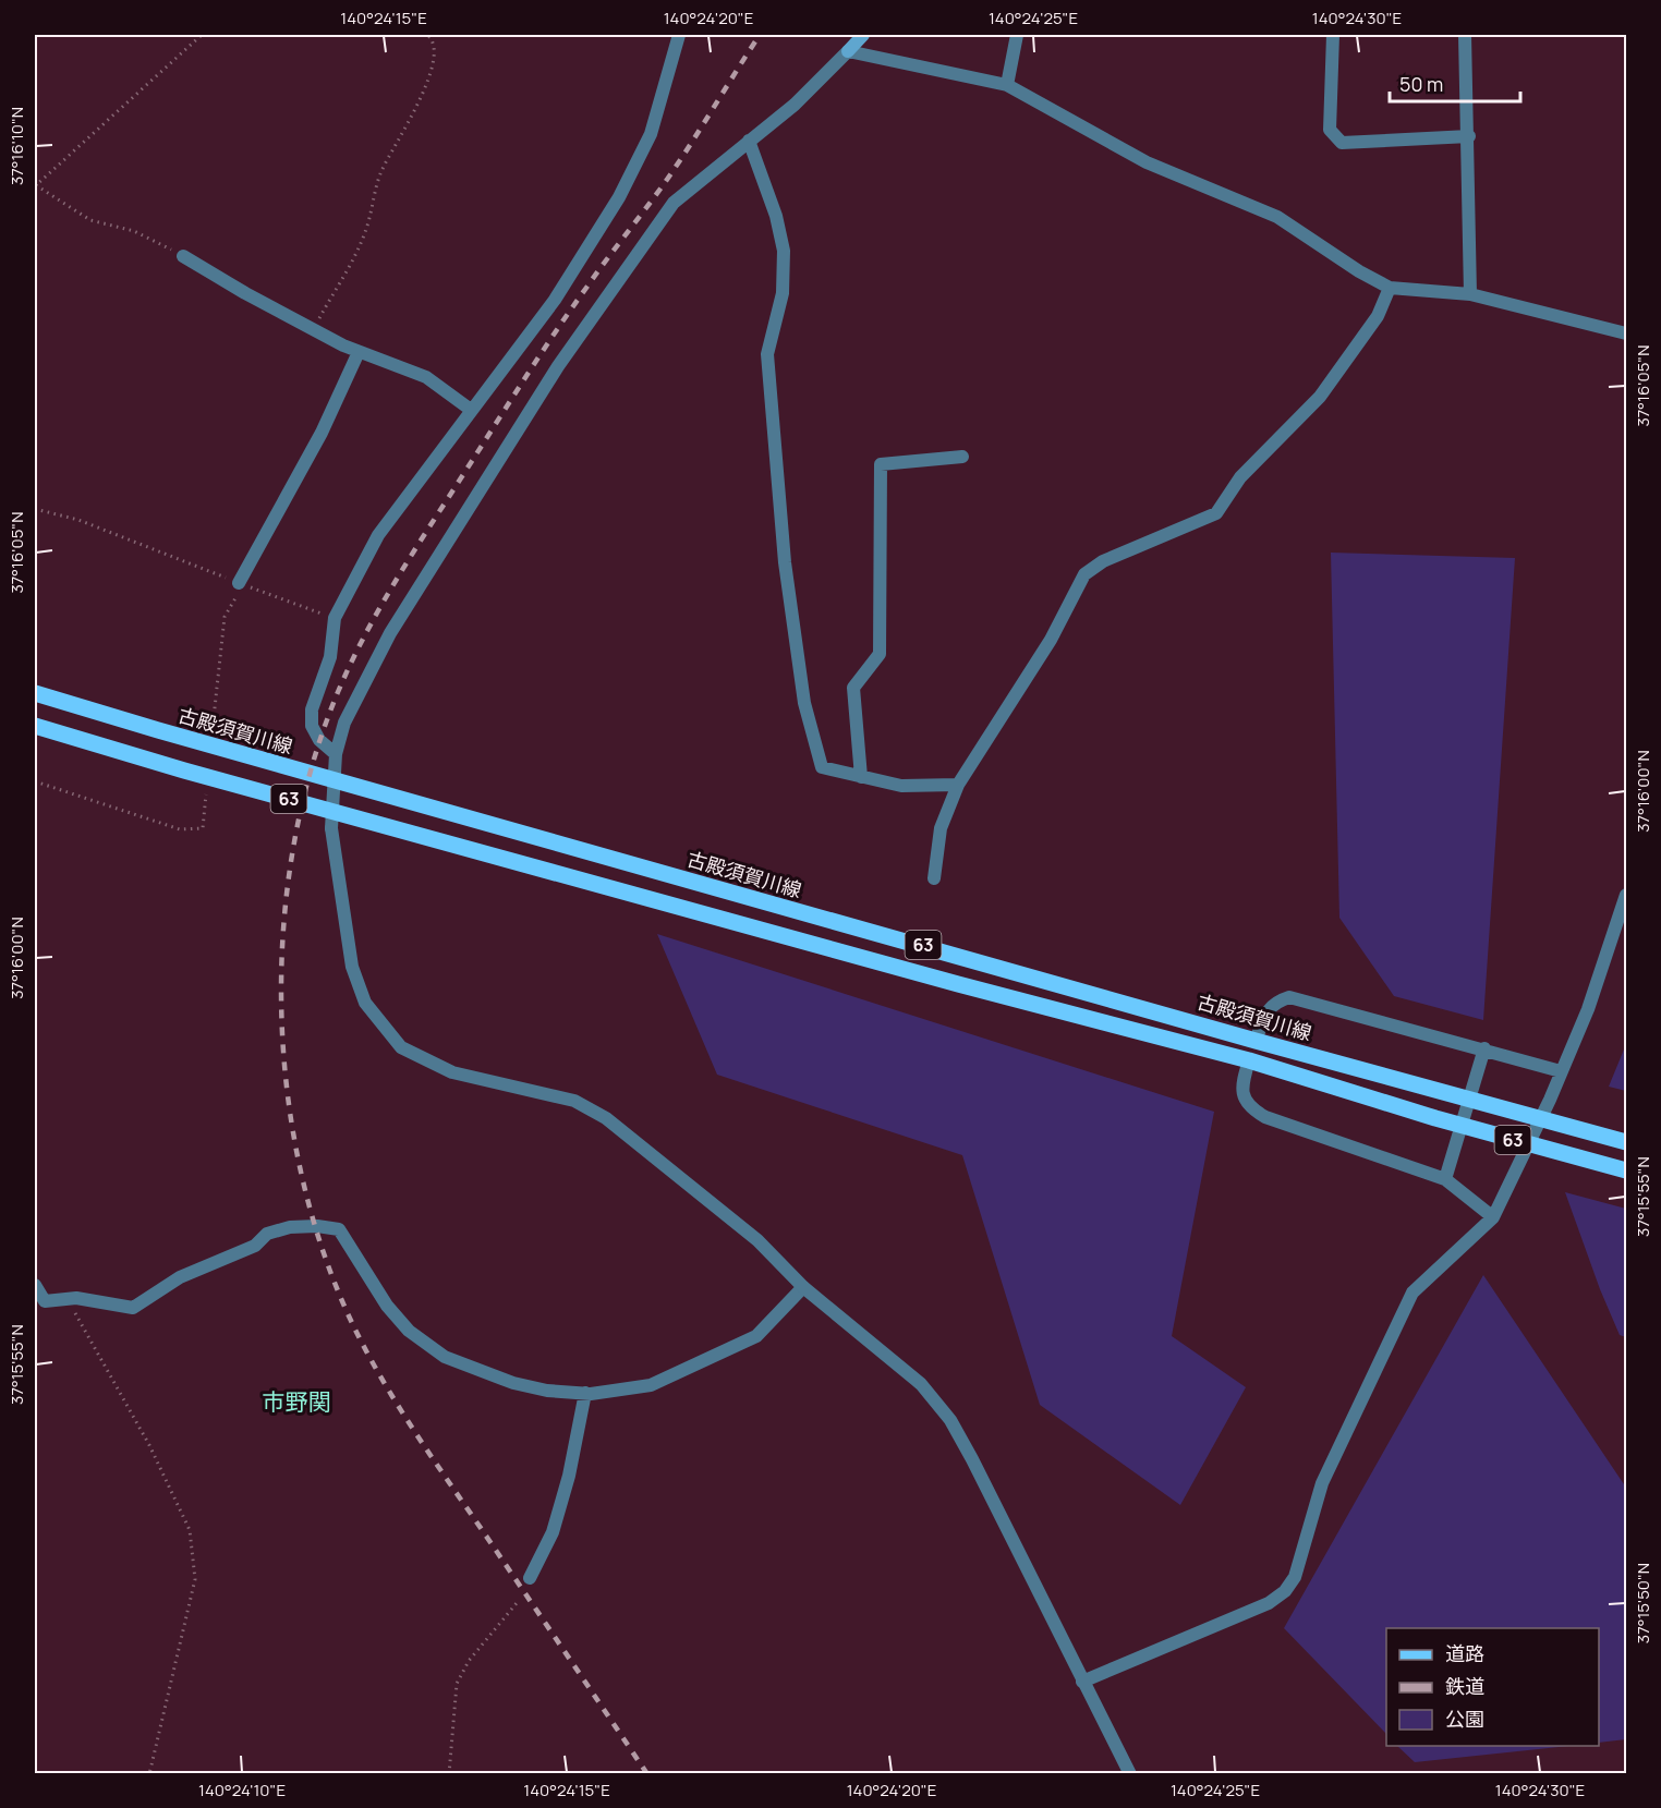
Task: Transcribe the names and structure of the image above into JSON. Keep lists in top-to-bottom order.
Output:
{
  "streets": {
    "main road": ["古殿須賀川線", "63"]
  },
  "crossings": [
    ["古殿須賀川線", "63"]
  ],
  "districts": ["市野関"],
  "legend": ["道路", "鉄道", "公園"],
  "scale_bar": "50 m",
  "coordinates": [
    "140°24'15\"E",
    "140°24'20\"E",
    "140°24'25\"E",
    "140°24'30\"E",
    "37°16'10\"N",
    "37°16'05\"N",
    "37°16'00\"N",
    "37°15'55\"N",
    "37°15'50\"N",
    "140°24'10\"E"
  ]
}
